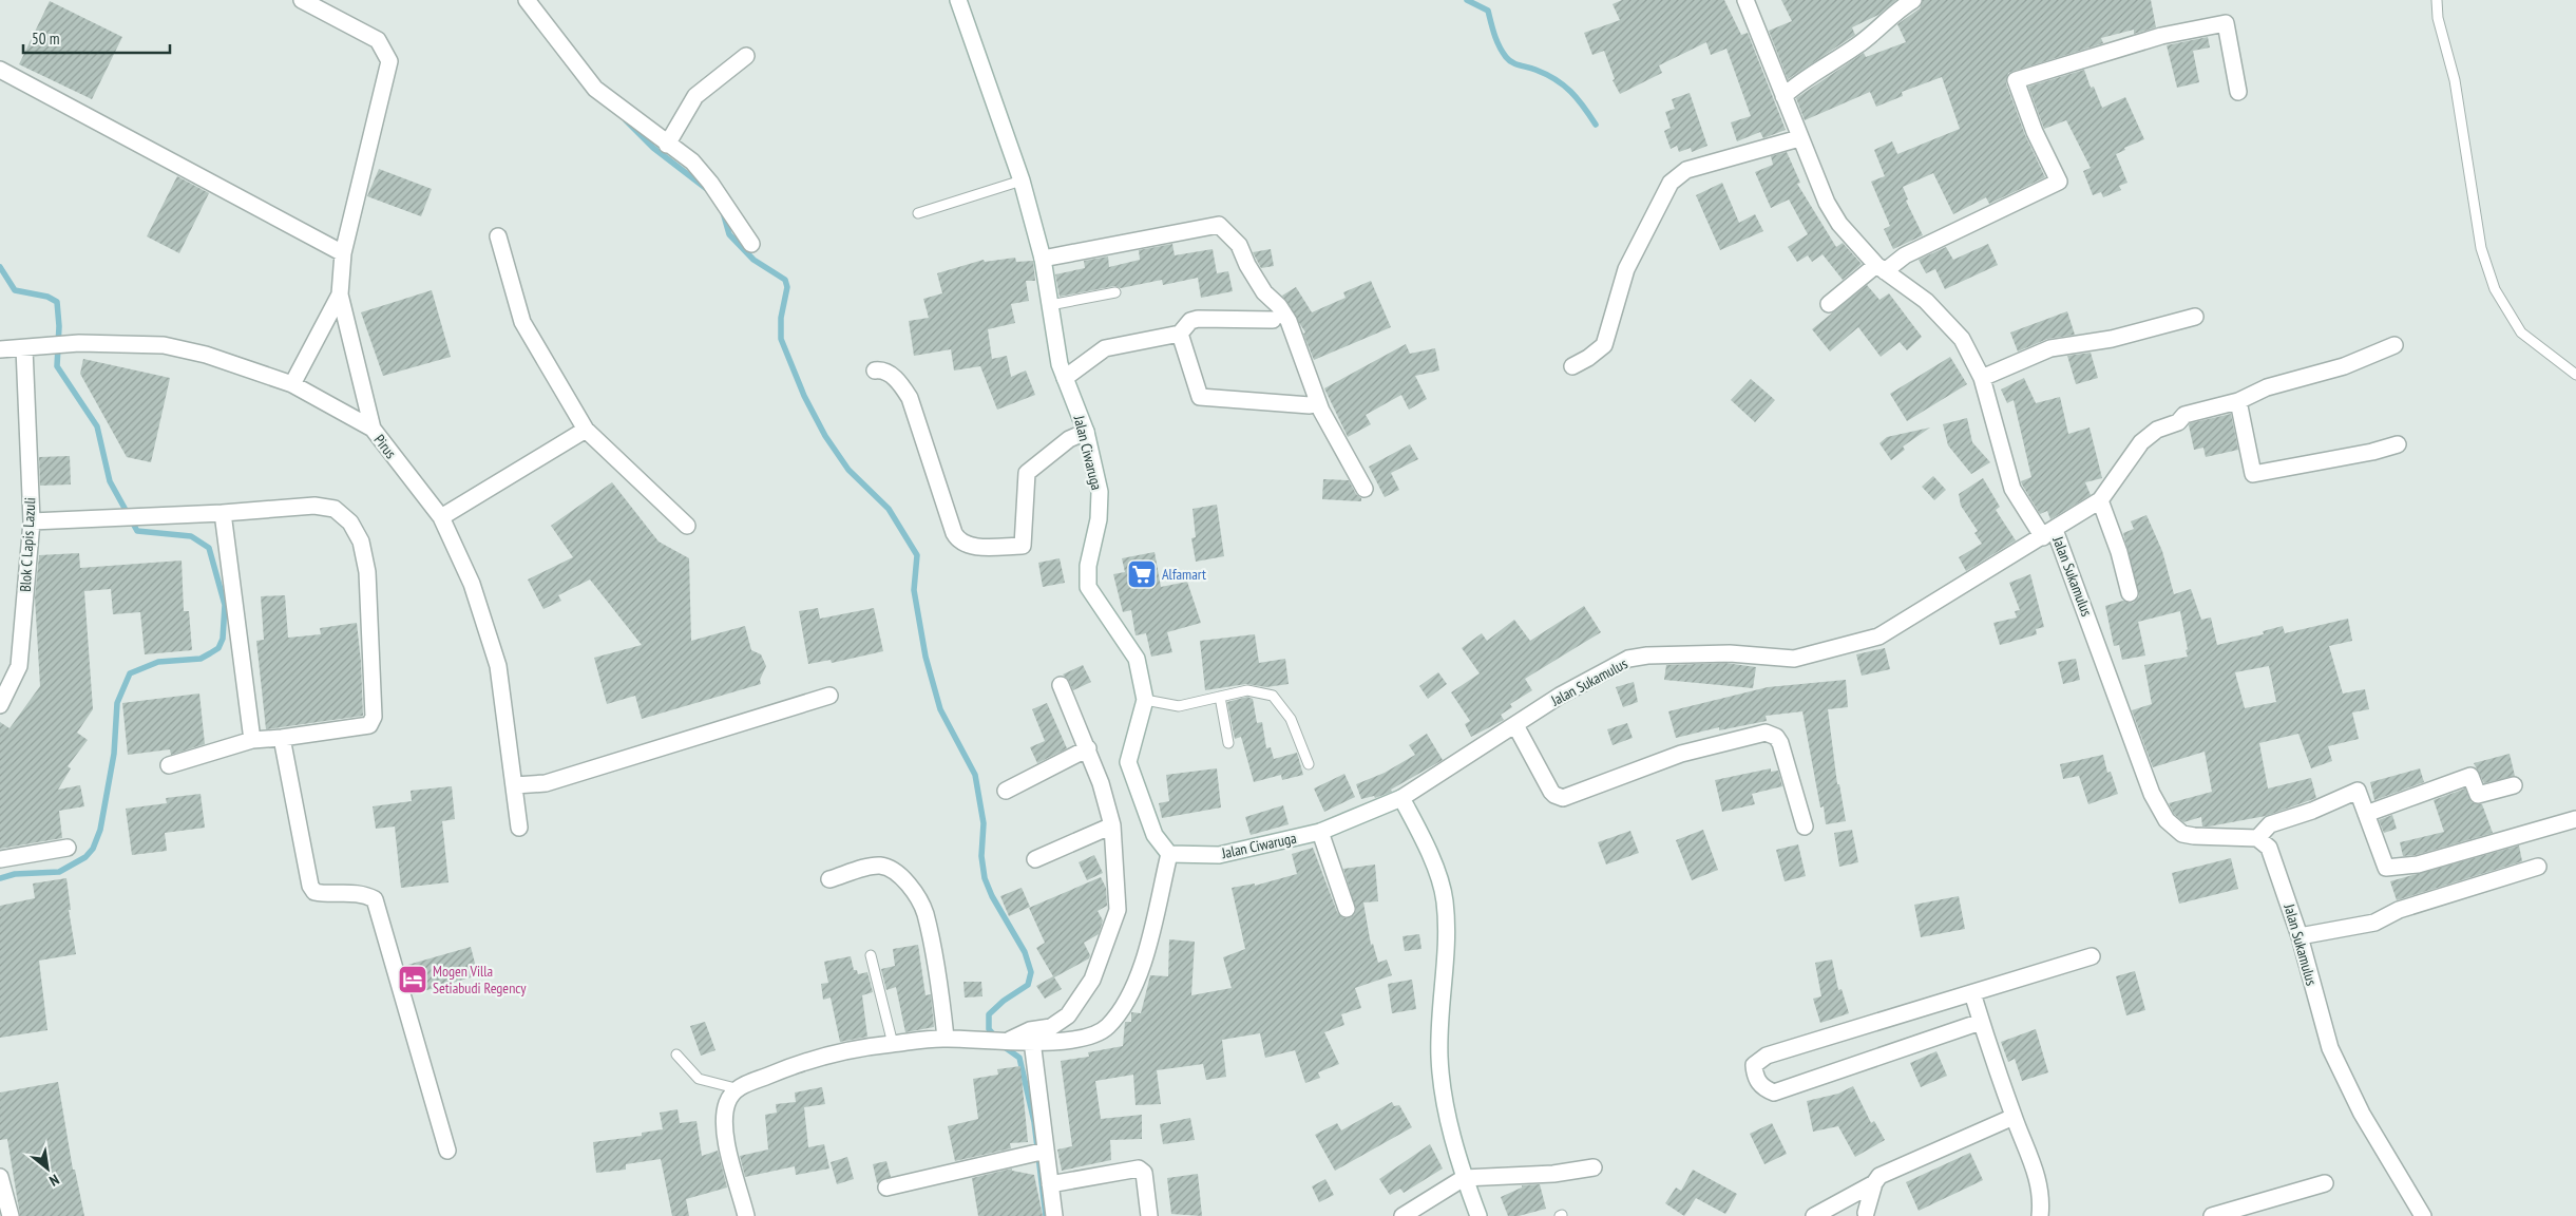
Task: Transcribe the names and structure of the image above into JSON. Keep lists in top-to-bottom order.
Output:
{
  "streets": {
    "street": [
      "Pirus",
      "Jalan Ciwaruga",
      "Blok C Lapis Lazuli",
      "Jalan Sukamulus"
    ]
  },
  "crossings": [
    ["Pirus", "Blok C Lapis Lazuli"],
    ["Jalan Ciwaruga", "Jalan Sukamulus"]
  ],
  "places": {
    "supermarket": ["Alfamart"],
    "hotel": ["Mogen Villa Setiabudi Regency"]
  },
  "scale_bar": "50 m",
  "north": "bottom right"
}
